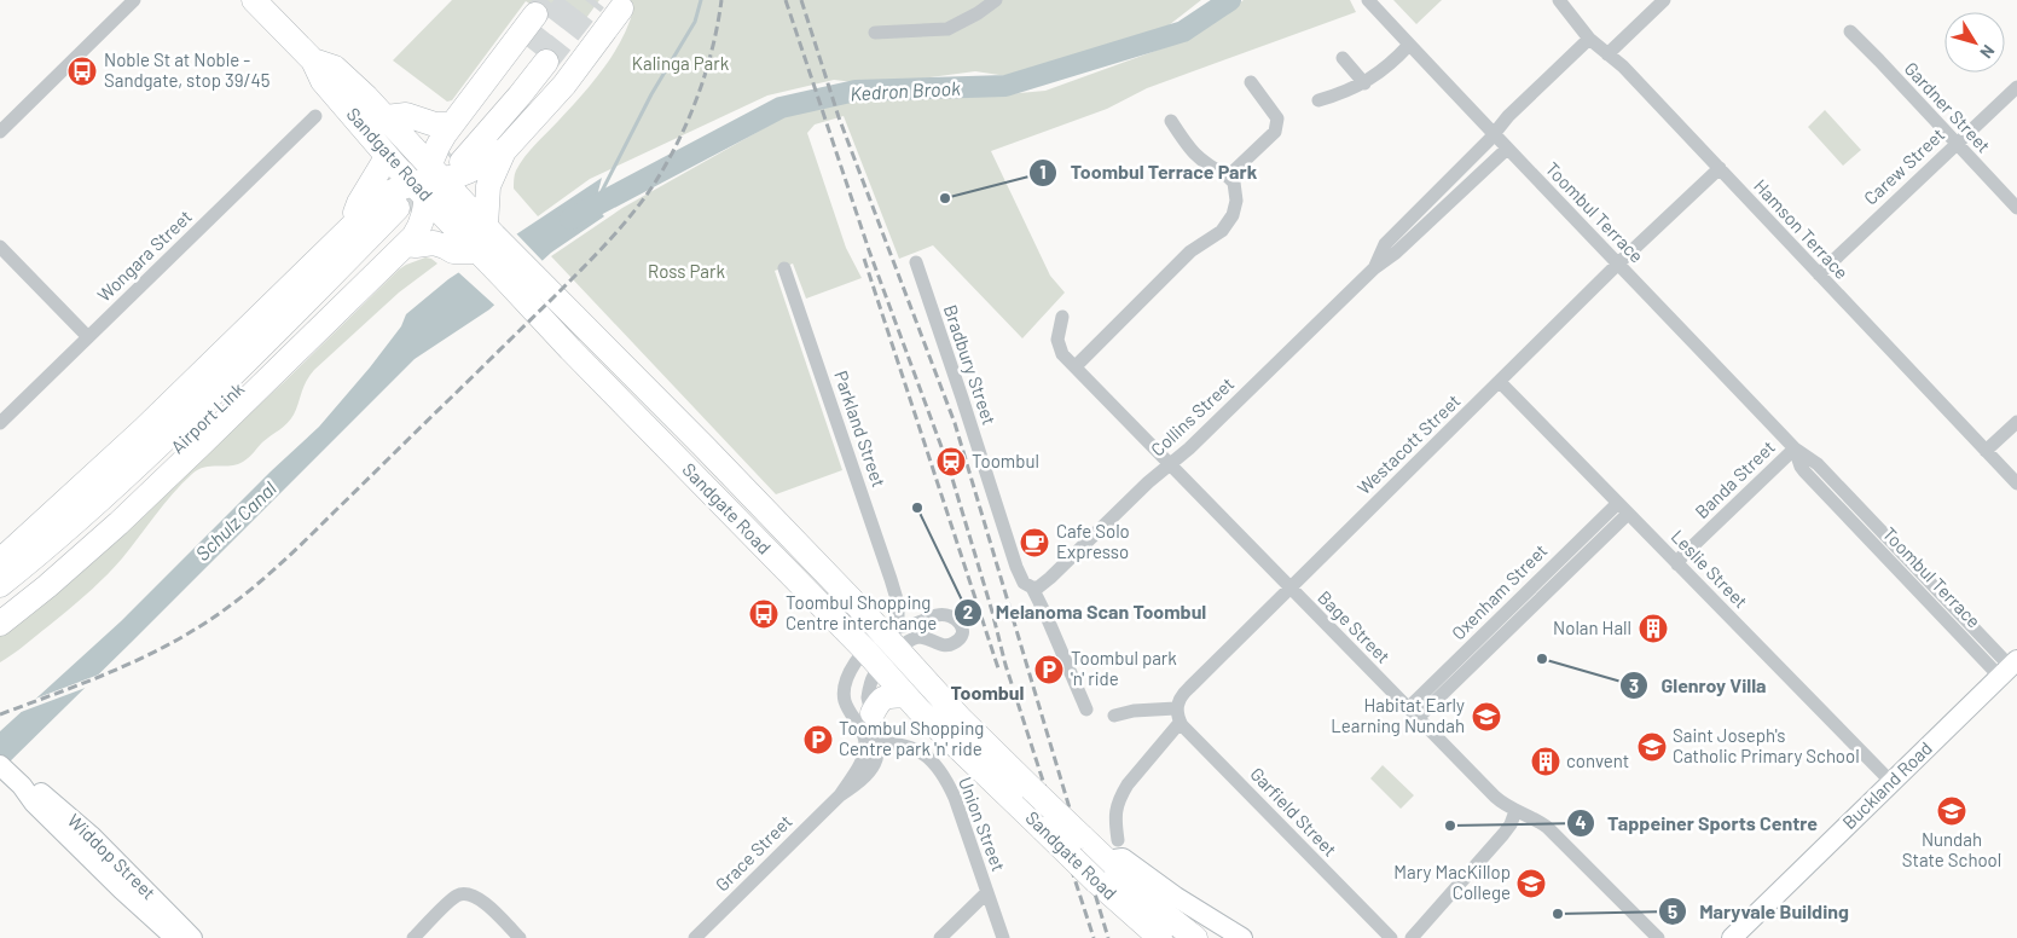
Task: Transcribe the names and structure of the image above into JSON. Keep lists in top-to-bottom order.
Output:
{
  "streets": {
    "highway": ["Sandgate Road", "Airport Link"],
    "street": [
      "Gardner Street",
      "Carew Street",
      "Toombul Terrace",
      "Hamson Terrace",
      "Wongara Street",
      "Bradbury Street",
      "Collins Street",
      "Parkland Street",
      "Westacott Street",
      "Banda Street",
      "Leslie Street",
      "Oxenham Street",
      "Bage Street",
      "Buckland Road",
      "Garfield Street",
      "Union Street",
      "Grace Street",
      "Widdop Street"
    ]
  },
  "crossings": [
    ["Gardner Street", "Carew Street"],
    ["Sandgate Road", "Parkland Street"],
    ["Sandgate Road", "Westacott Street"],
    ["Sandgate Road", "Grace Street"],
    ["Carew Street", "Hamson Terrace"],
    ["Toombul Terrace", "Collins Street"],
    ["Toombul Terrace", "Westacott Street"],
    ["Toombul Terrace", "Banda Street"],
    ["Toombul Terrace", "Buckland Road"],
    ["Hamson Terrace", "Collins Street"],
    ["Hamson Terrace", "Westacott Street"],
    ["Bradbury Street", "Collins Street"],
    ["Collins Street", "Bage Street"],
    ["Parkland Street", "Grace Street"],
    ["Westacott Street", "Leslie Street"],
    ["Westacott Street", "Bage Street"],
    ["Westacott Street", "Garfield Street"],
    ["Banda Street", "Leslie Street"],
    ["Leslie Street", "Oxenham Street"],
    ["Leslie Street", "Buckland Road"],
    ["Oxenham Street", "Bage Street"],
    ["Union Street", "Grace Street"]
  ],
  "districts": ["Toombul"],
  "water": ["Kedron Brook", "Schulz Canal"],
  "parks": ["Kalinga Park", "Ross Park"],
  "places": {
    "bus stop": ["Noble St at Noble - Sandgate, stop 39/45", "Toombul Shopping Centre interchange"],
    "other": [
      "Toombul Terrace Park",
      "Melanoma Scan Toombul",
      "Glenroy Villa",
      "Tappeiner Sports Centre",
      "Maryvale Building"
    ],
    "station": ["Toombul"],
    "cafe": ["Cafe Solo Expresso"],
    "building": ["Nolan Hall", "convent"],
    "parking": ["Toombul park 'n' ride", "Toombul Shopping Centre park 'n' ride"],
    "school or university": [
      "Habitat Early Learning Nundah",
      "Saint Joseph's Catholic Primary School",
      "Nundah State School",
      "Mary MacKillop College"
    ]
  },
  "north": "bottom right"
}
